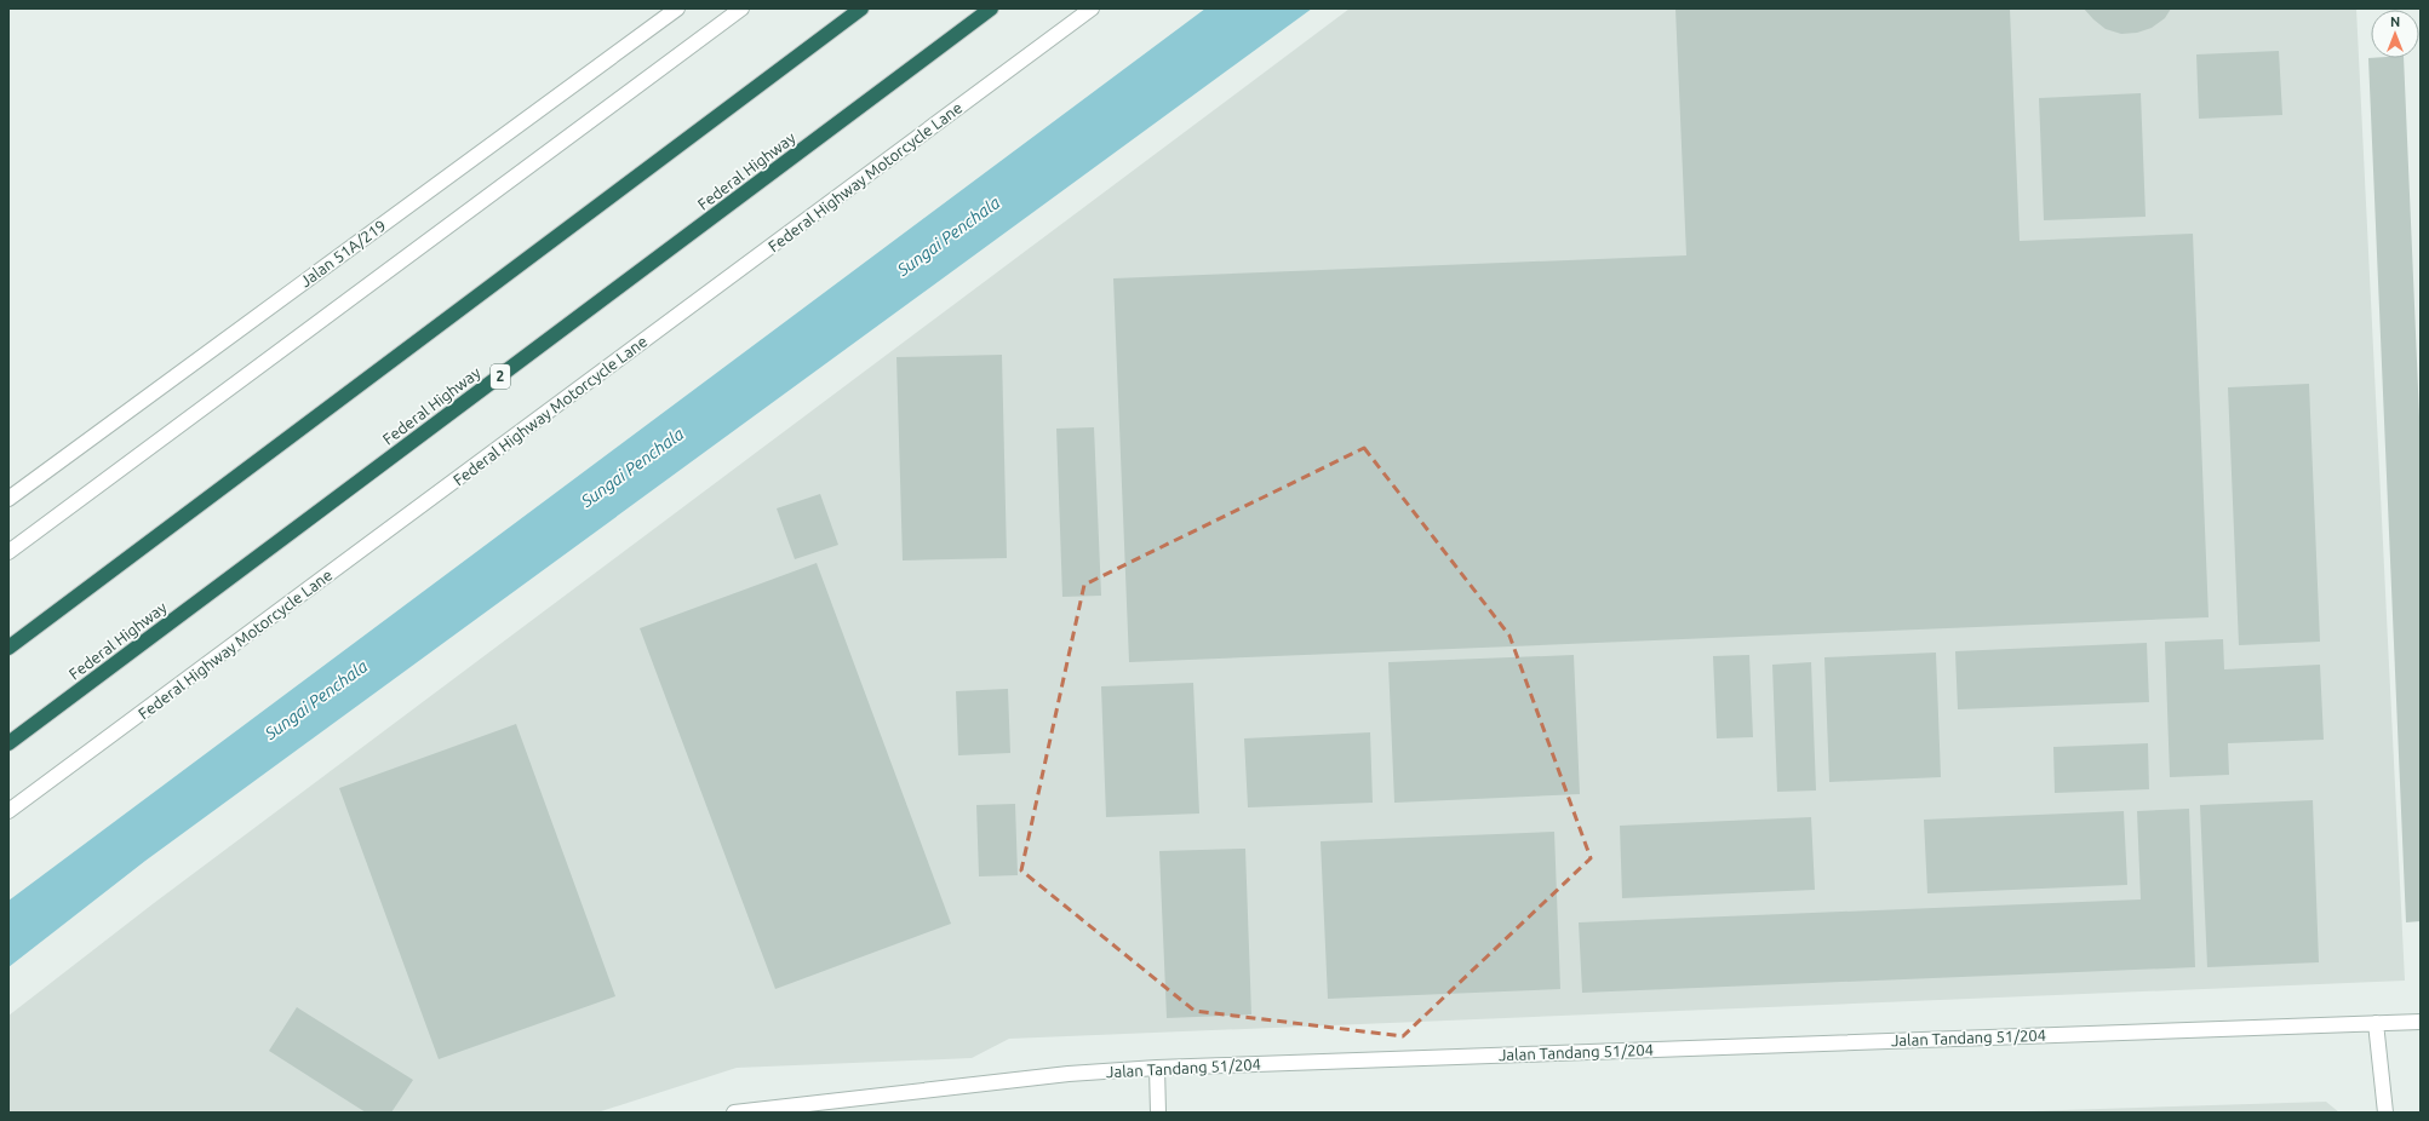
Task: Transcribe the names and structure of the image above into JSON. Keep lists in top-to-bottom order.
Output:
{
  "streets": {
    "highway": ["Federal Highway", "2"],
    "street": ["Federal Highway Motorcycle Lane", "Jalan 51A/219", "Jalan Tandang 51/204"]
  },
  "water": ["Sungai Penchala"],
  "north": "top"
}
